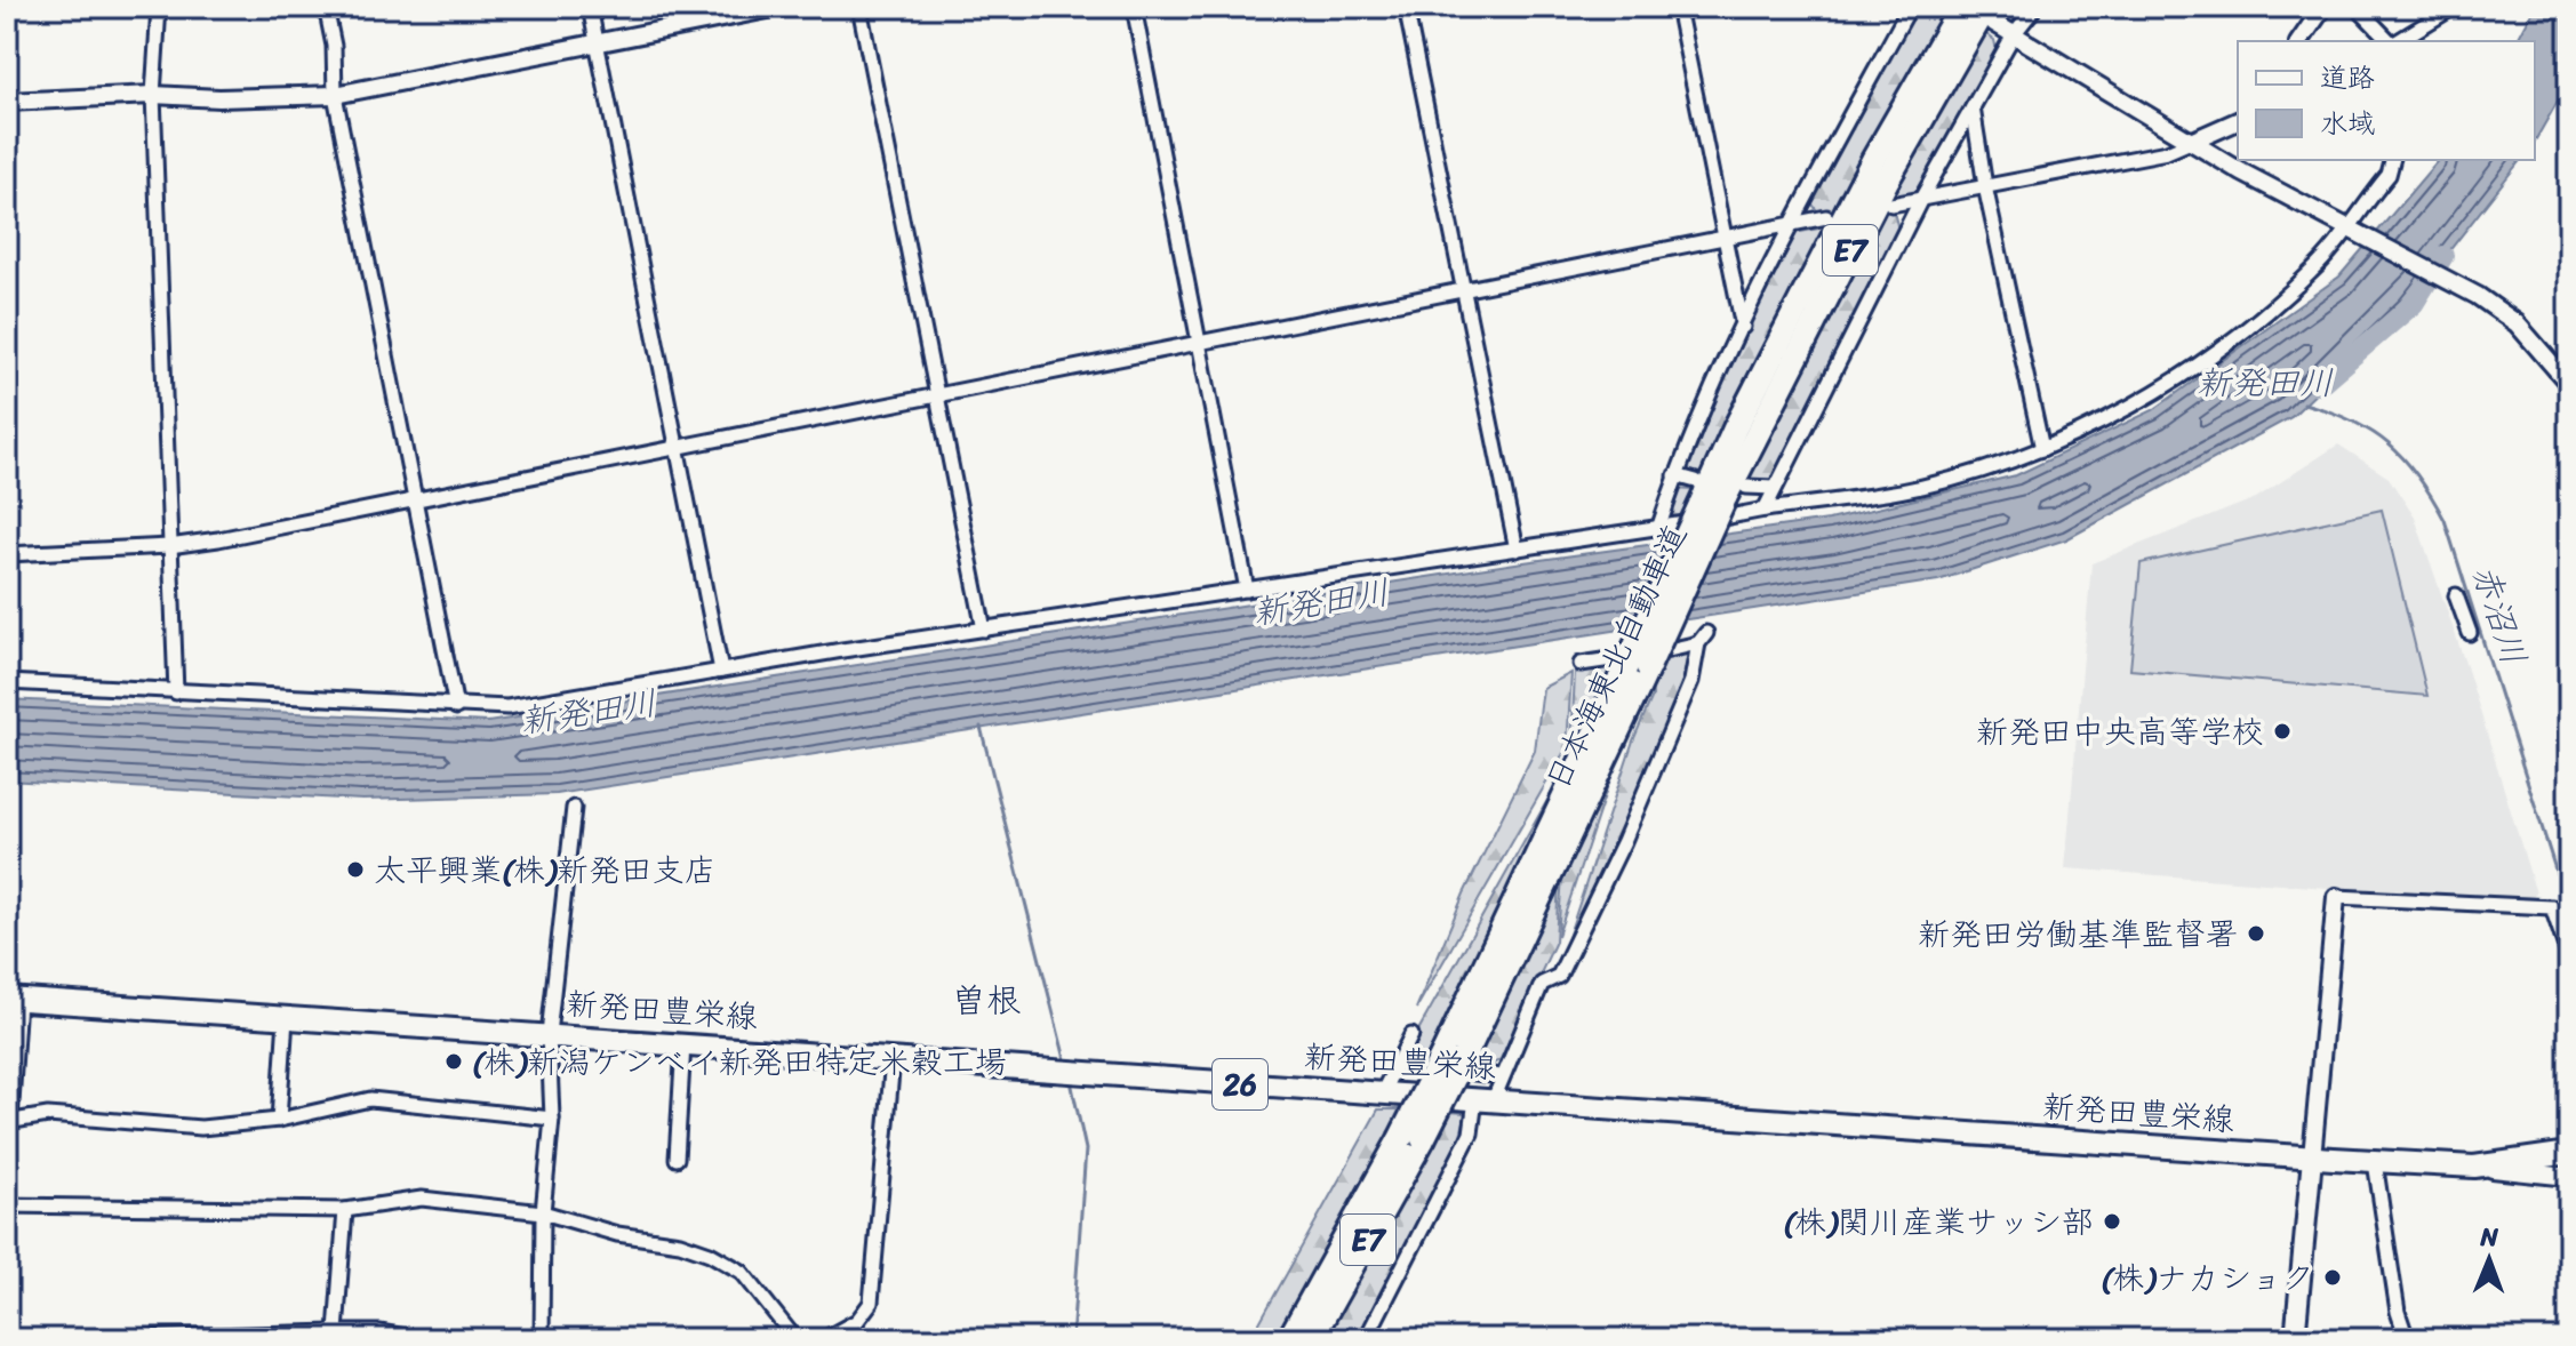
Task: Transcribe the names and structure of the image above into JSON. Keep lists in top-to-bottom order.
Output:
{
  "streets": {
    "highway": ["E7", "日本海東北自動車道"],
    "main road": ["新発田豊栄線", "26"]
  },
  "districts": ["曽根"],
  "water": ["新発田川", "赤沼川"],
  "places": [
    "新発田中央高等学校",
    "太平興業(株)新発田支店",
    "新発田労働基準監督署",
    "(株)新潟ケンベイ新発田特定米穀工場",
    "(株)関川産業サッシ部",
    "(株)ナカショク"
  ],
  "legend": ["道路", "水域"],
  "north": "top"
}
